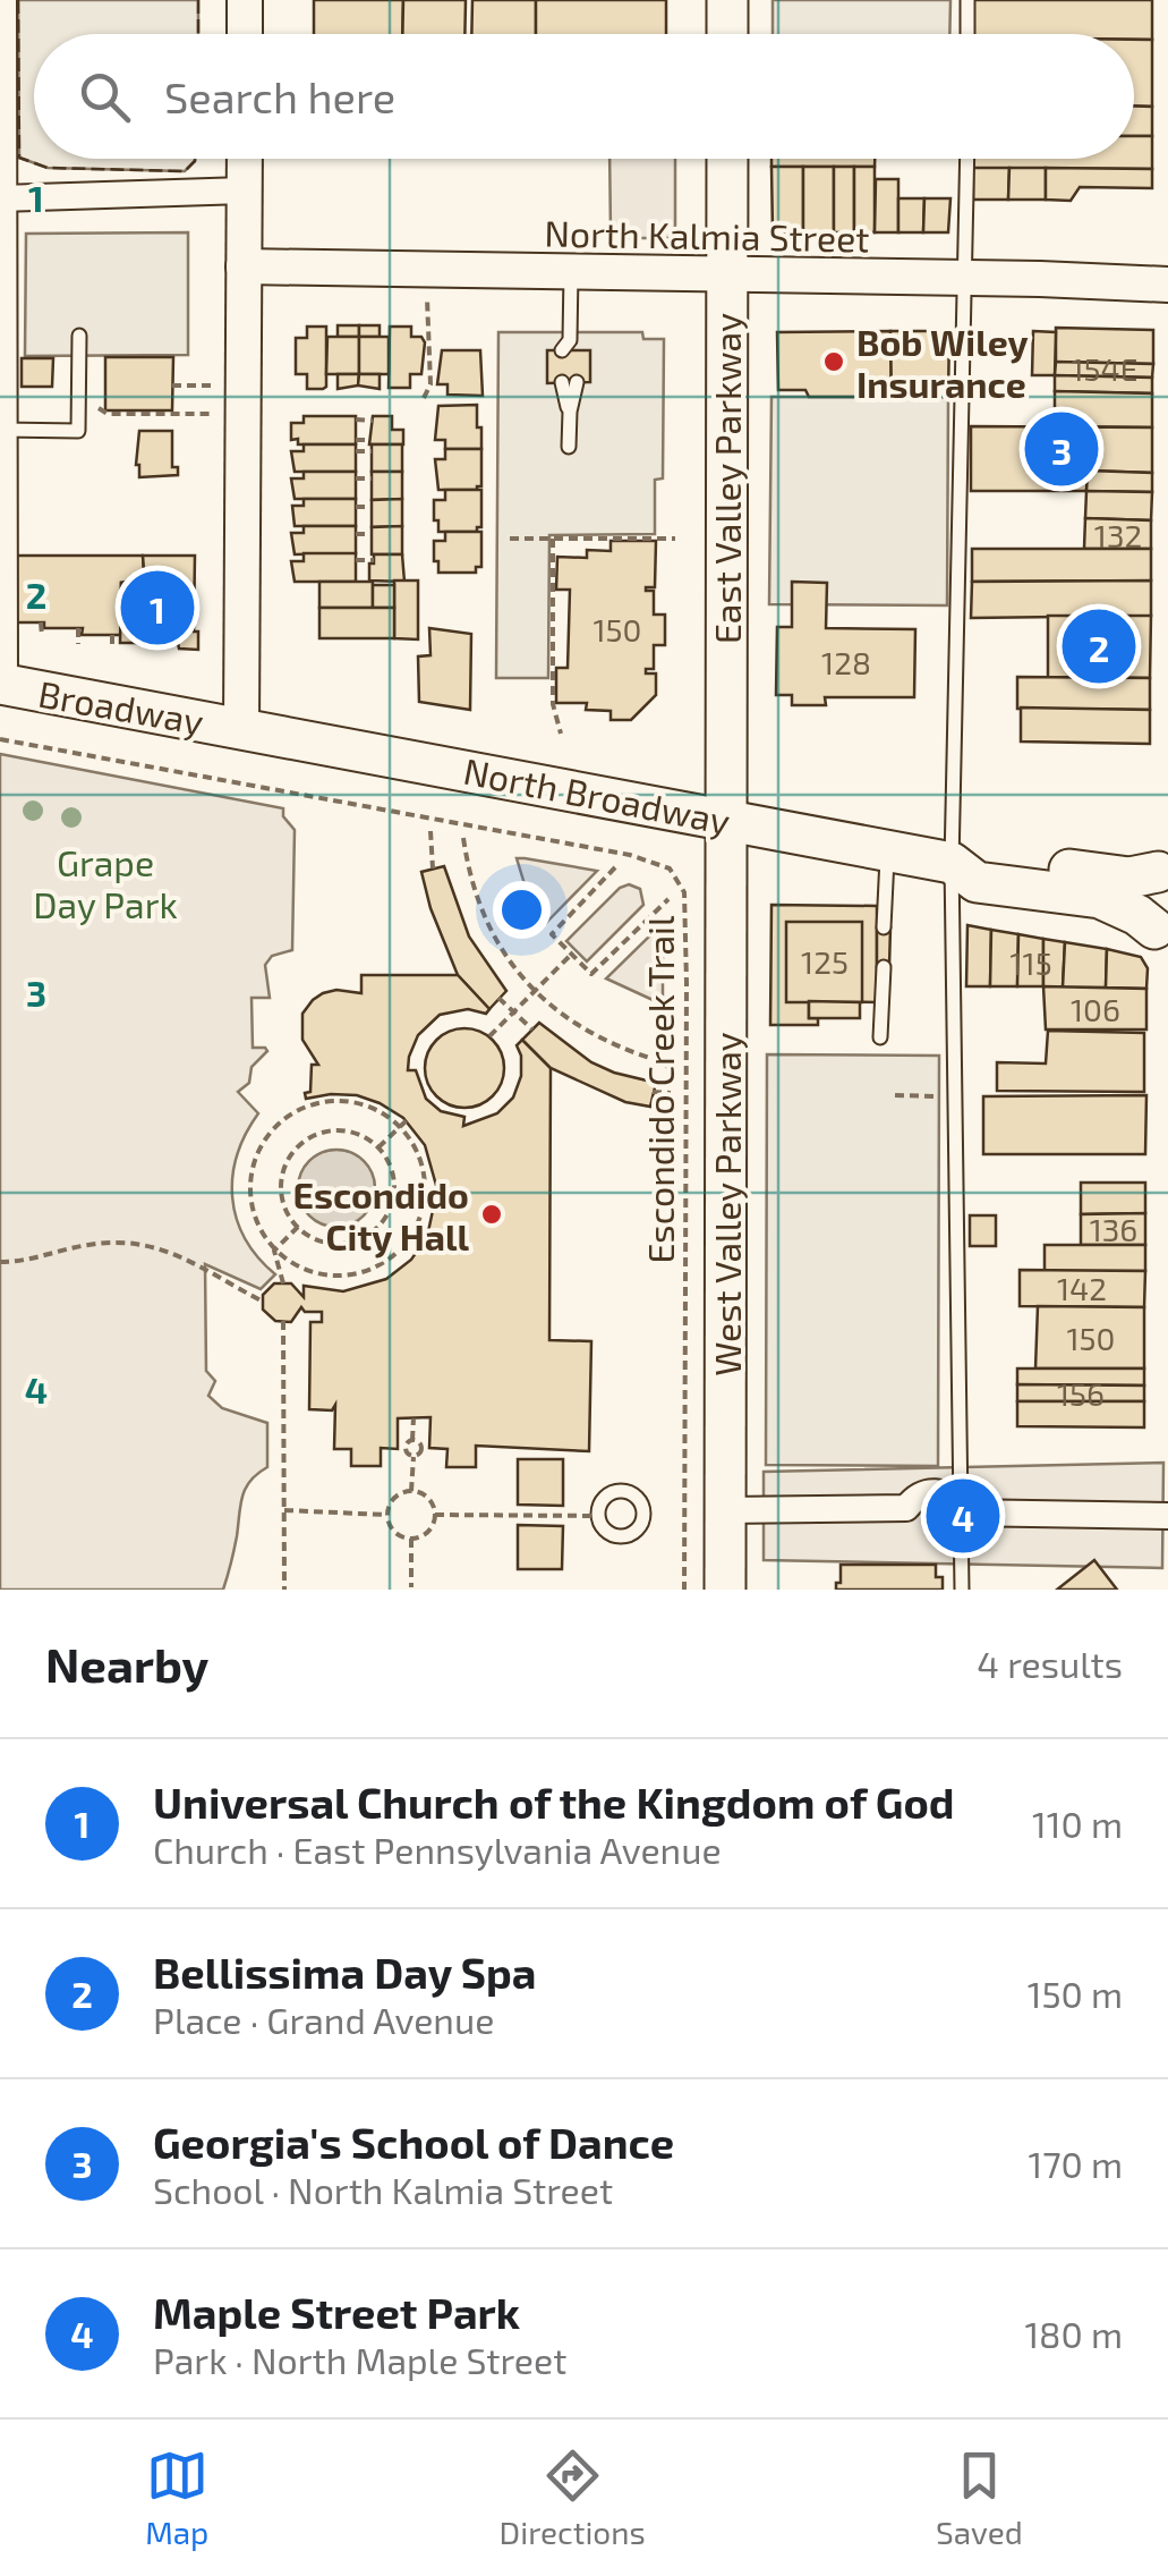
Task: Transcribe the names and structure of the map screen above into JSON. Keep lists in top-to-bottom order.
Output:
{
  "streets": {
    "main road": [
      "East Valley Parkway",
      "Broadway",
      "North Broadway",
      "West Valley Parkway"
    ],
    "street": ["North Kalmia Street"],
    "path": ["Escondido Creek Trail"]
  },
  "crossings": [
    ["North Kalmia Street", "East Valley Parkway"],
    ["East Valley Parkway", "North Broadway"],
    ["East Valley Parkway", "West Valley Parkway"],
    ["Broadway", "North Broadway"],
    ["North Broadway", "West Valley Parkway"]
  ],
  "parks": ["Grape Day Park"],
  "places": ["Bob Wiley Insurance", "Escondido City Hall"],
  "house_numbers": [
    "154E",
    "132",
    "150",
    "128",
    "125",
    "115",
    "106",
    "136",
    "142",
    "150",
    "156"
  ],
  "page": {
    "search": "Search here",
    "pins": [
      "3",
      "1",
      "2",
      "4"
    ],
    "heading": ["Nearby", "4 results"],
    "list": [
      {
        "mark": "1",
        "name": "Universal Church of the Kingdom of God",
        "note": "Church · East Pennsylvania Avenue",
        "value": "110 m"
      },
      {
        "mark": "2",
        "name": "Bellissima Day Spa",
        "note": "Place · Grand Avenue",
        "value": "150 m"
      },
      {
        "mark": "3",
        "name": "Georgia's School of Dance",
        "note": "School · North Kalmia Street",
        "value": "170 m"
      },
      {
        "mark": "4",
        "name": "Maple Street Park",
        "note": "Park · North Maple Street",
        "value": "180 m"
      }
    ],
    "nav": ["Map", "Directions", "Saved"]
  },
  "grid": {
    "rows": [
      "1",
      "2",
      "3",
      "4"
    ]
  }
}
